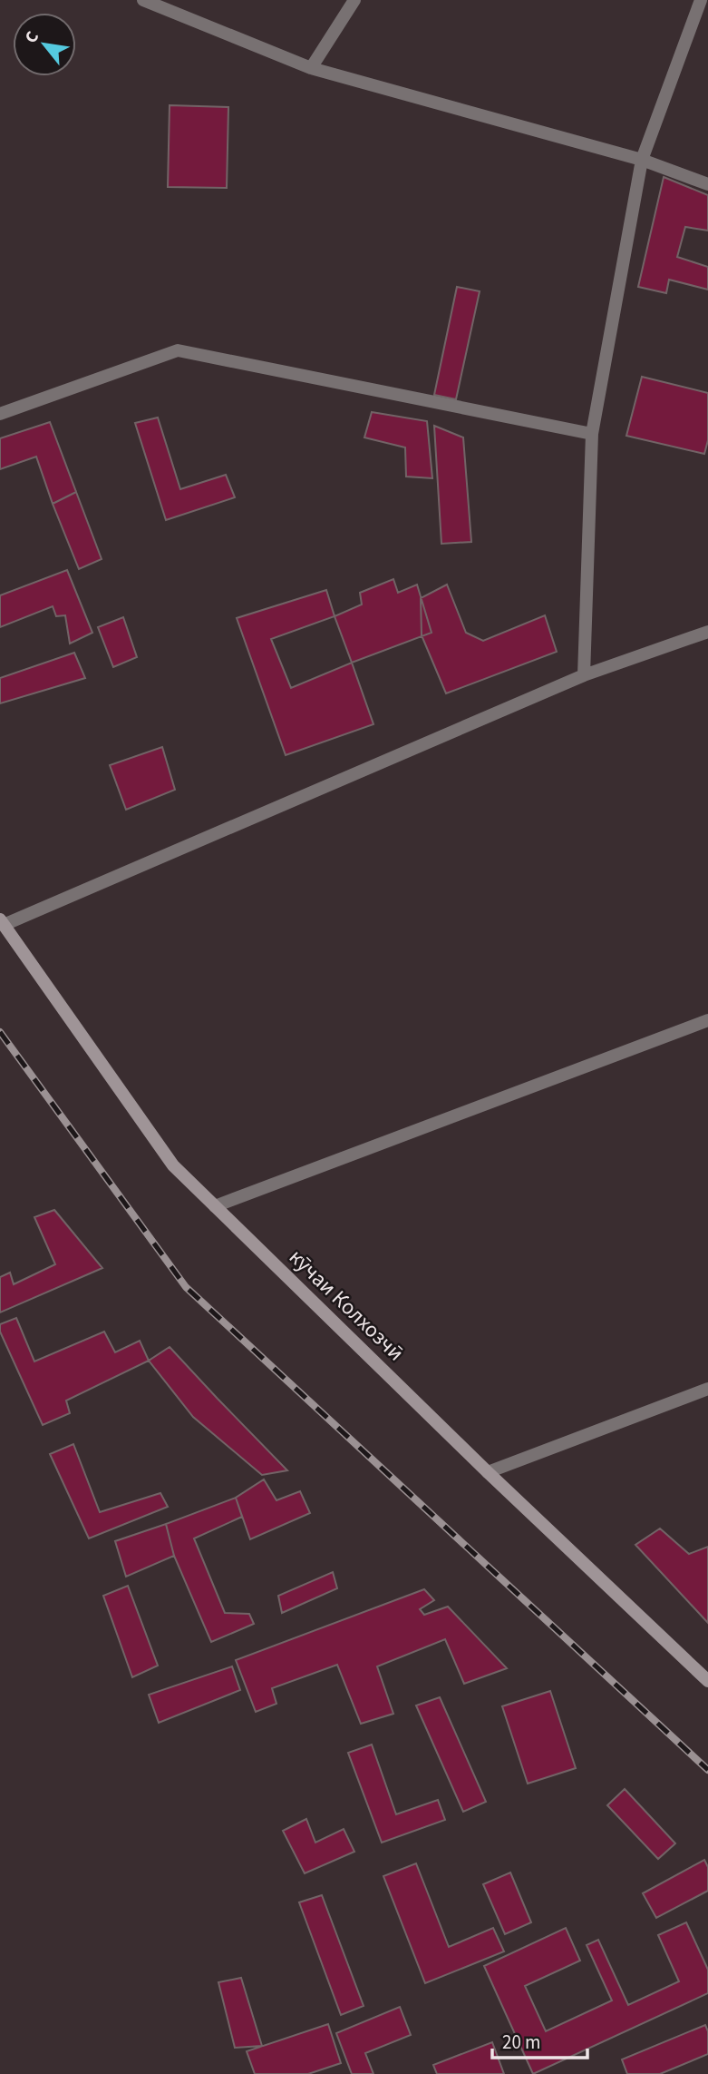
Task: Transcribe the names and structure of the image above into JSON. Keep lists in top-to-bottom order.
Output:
{
  "streets": {
    "main road": ["кӯчаи Колхозчӣ"]
  },
  "scale_bar": "20 m",
  "north": "top left"
}
